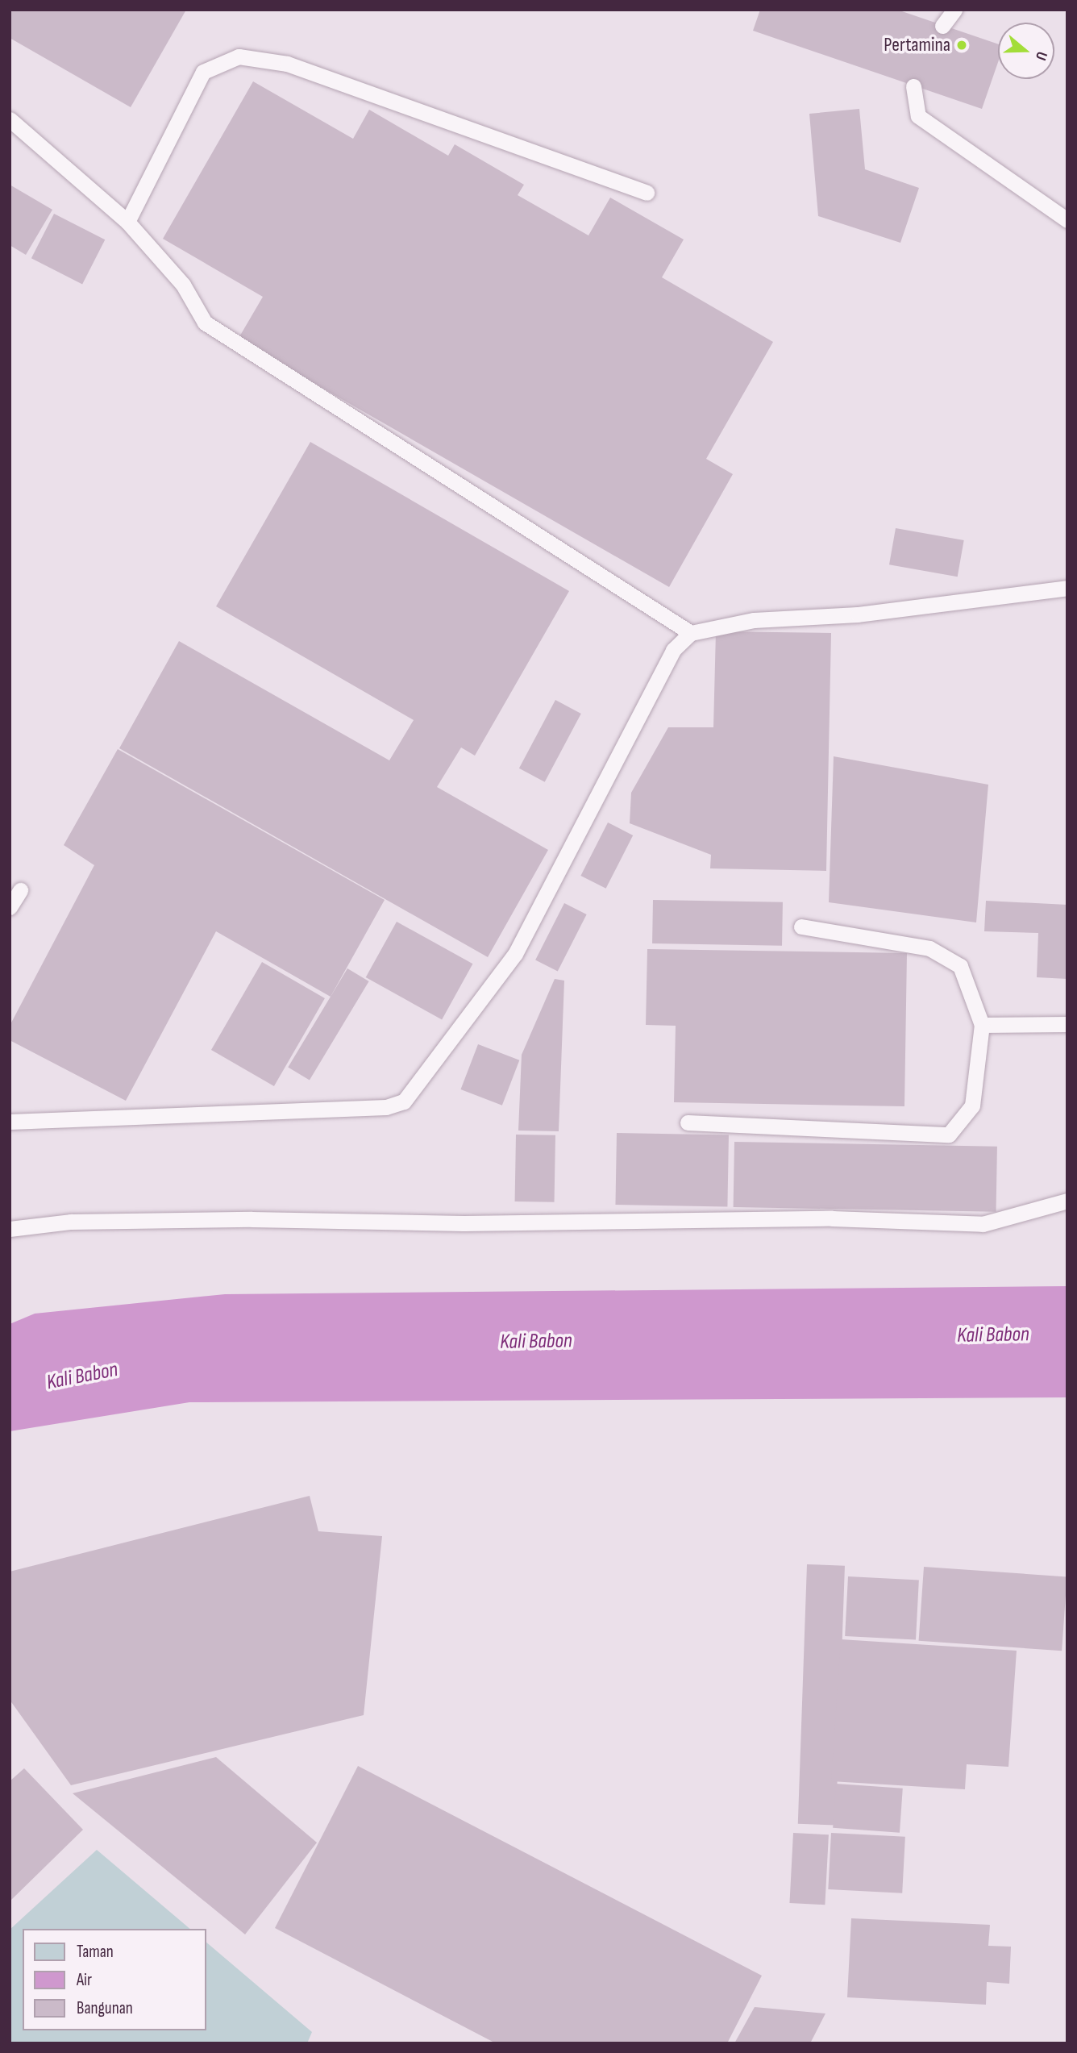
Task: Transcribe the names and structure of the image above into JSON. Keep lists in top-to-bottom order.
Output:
{
  "water": ["Kali Babon"],
  "places": ["Pertamina"],
  "legend": ["Taman", "Air", "Bangunan"],
  "north": "right"
}
